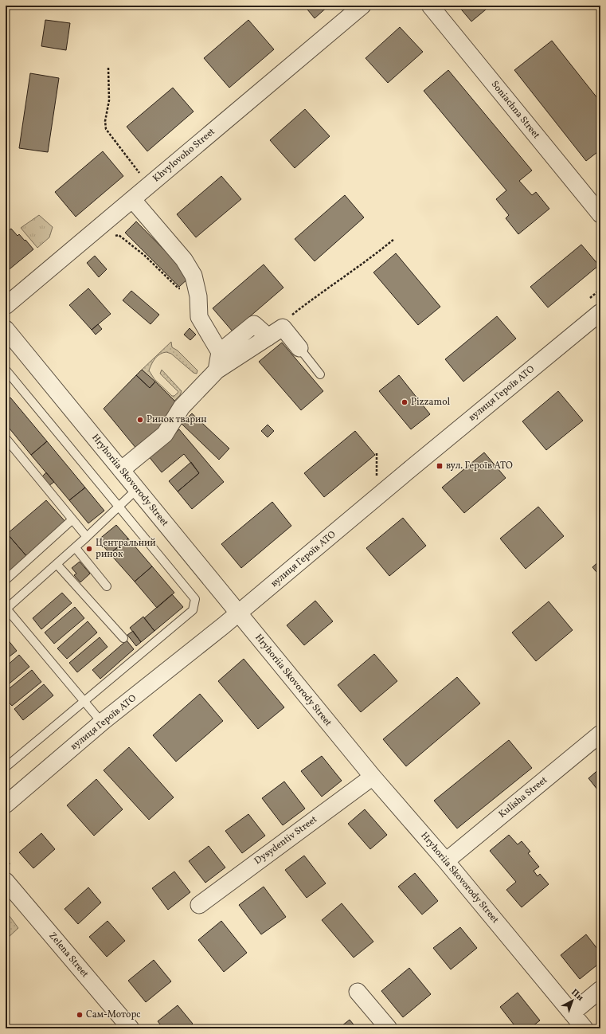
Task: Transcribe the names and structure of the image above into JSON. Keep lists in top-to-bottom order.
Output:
{
  "streets": {
    "street": [
      "Soniachna Street",
      "Khvylovoho Street",
      "вулиця Героїв АТО",
      "Hryhoriia Skovorody Street",
      "Kulisha Street",
      "Dysydentiv Street",
      "Zelena Street"
    ]
  },
  "crossings": [
    ["вулиця Героїв АТО", "Hryhoriia Skovorody Street"],
    ["Hryhoriia Skovorody Street", "Kulisha Street"],
    ["Hryhoriia Skovorody Street", "Dysydentiv Street"]
  ],
  "places": {
    "other": [
      "Pizzamol",
      "Ринок тварин",
      "Центральний ринок",
      "Сам-Моторс"
    ],
    "transit": ["вул. Героїв АТО"]
  },
  "north": "top right"
}
